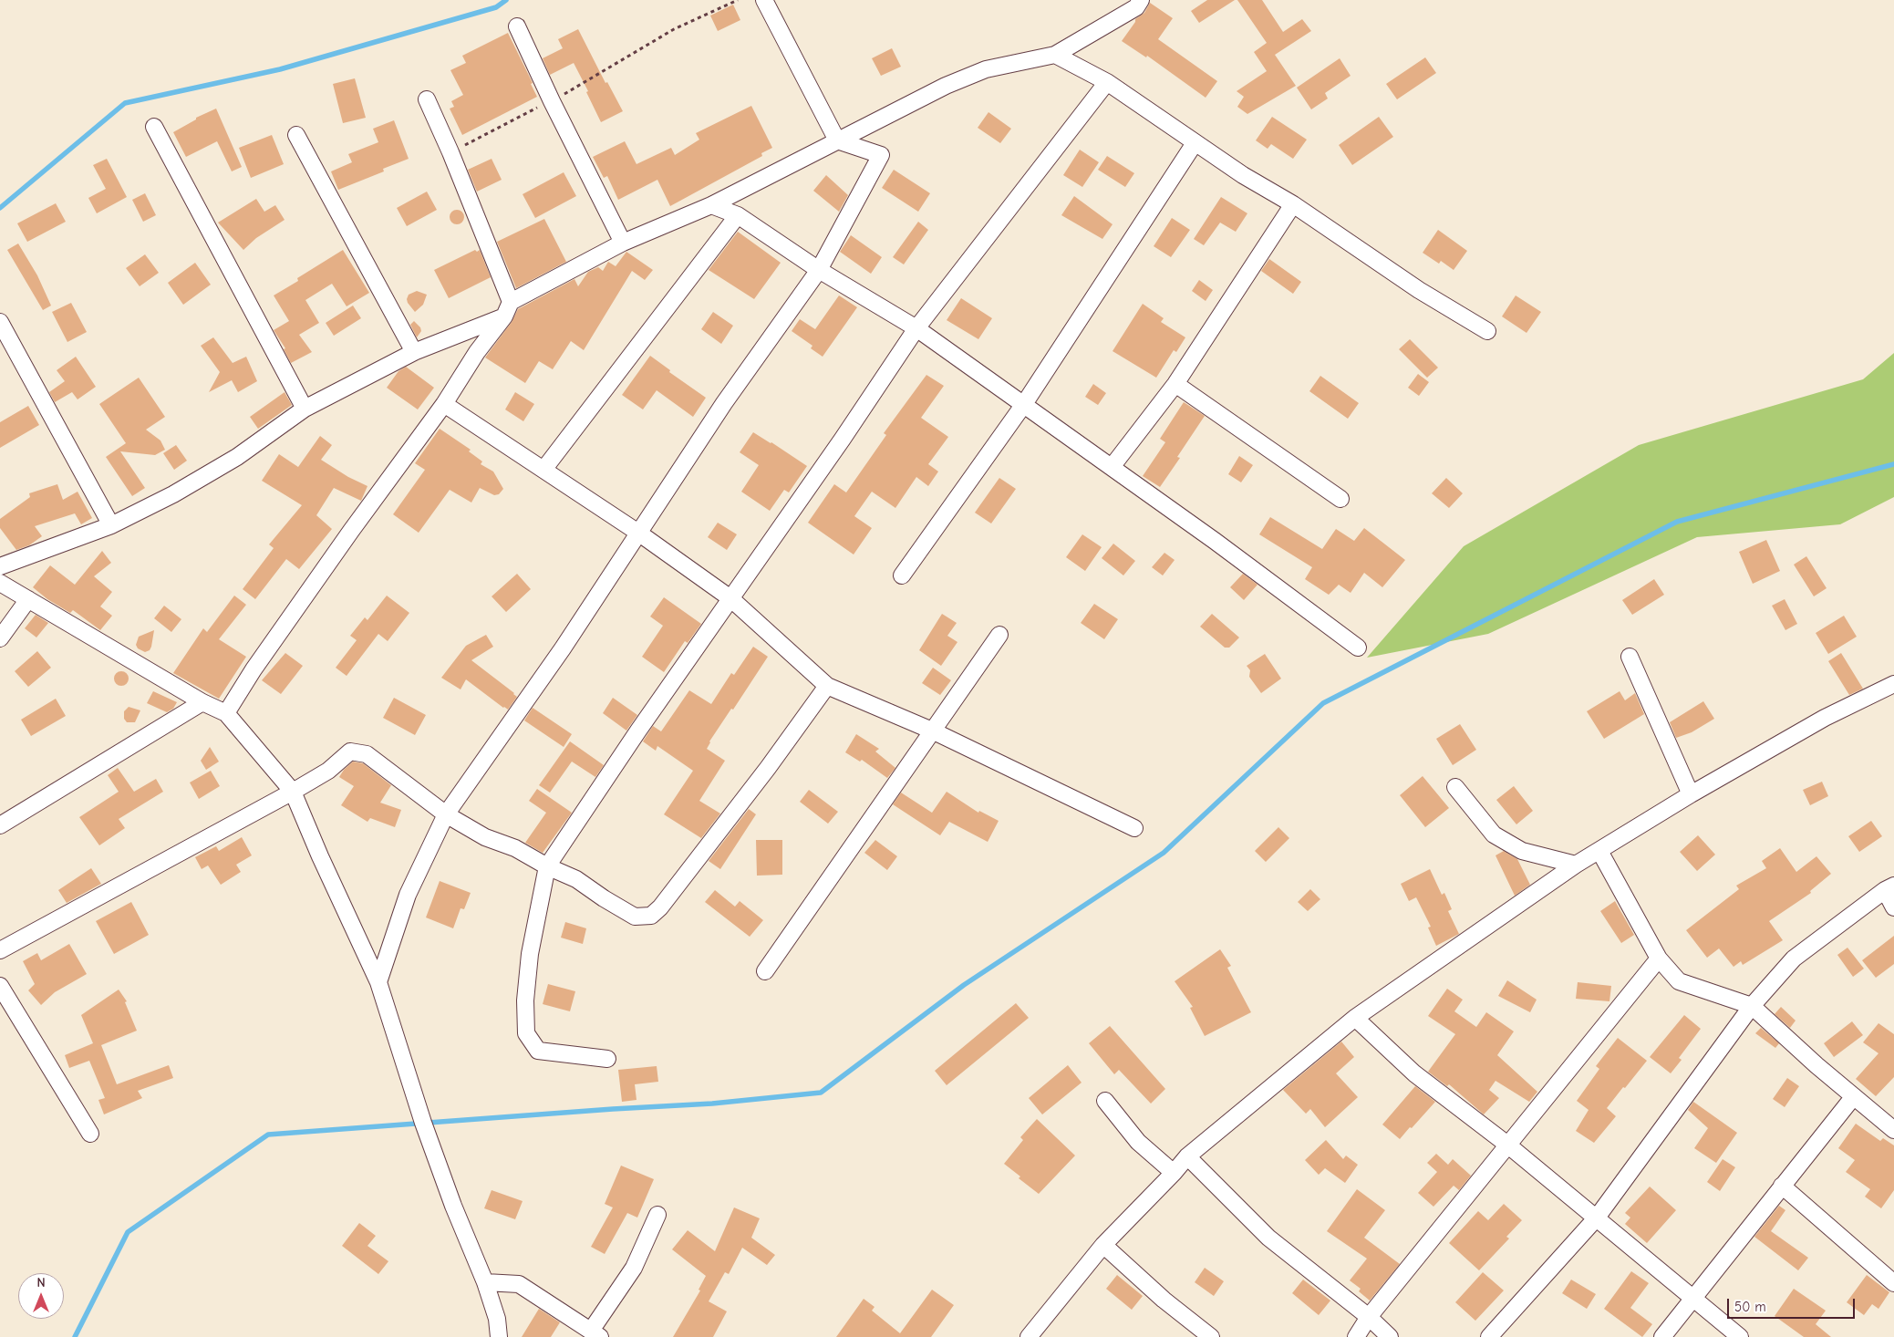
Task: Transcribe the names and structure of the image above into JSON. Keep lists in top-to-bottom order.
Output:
{
  "scale_bar": "50 m",
  "north": "top"
}
